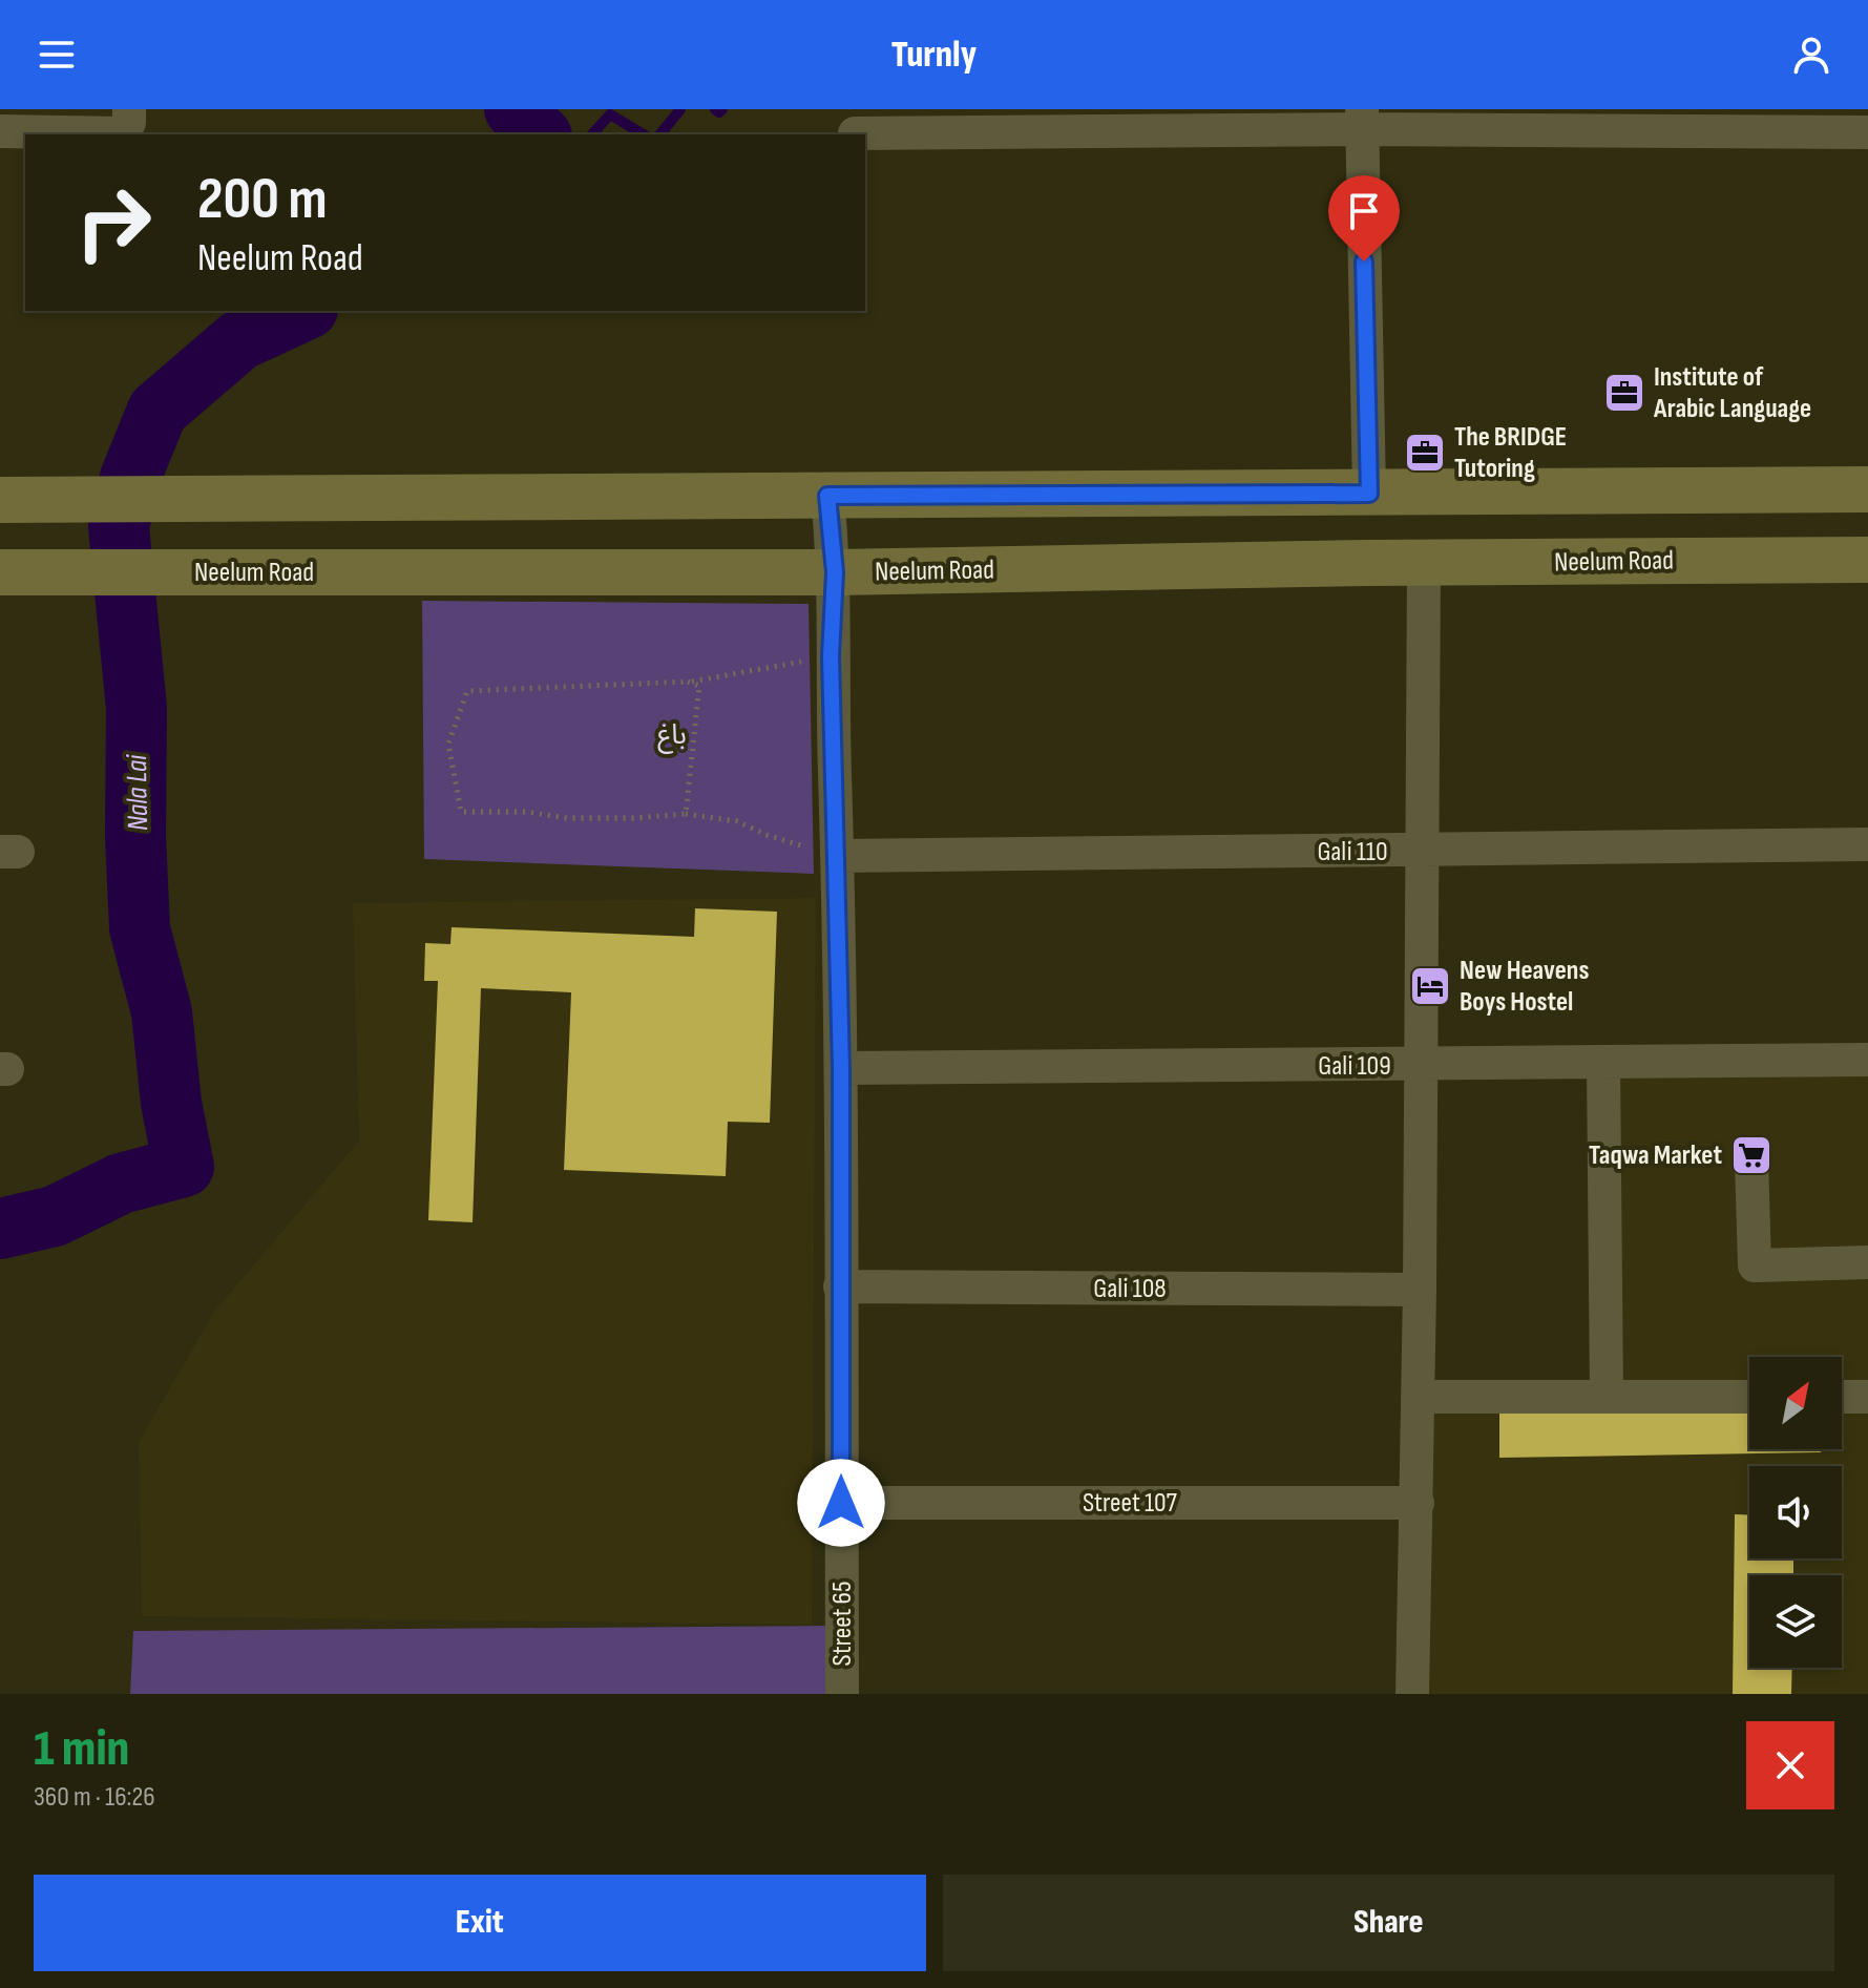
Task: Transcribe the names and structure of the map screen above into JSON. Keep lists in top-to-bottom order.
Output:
{
  "streets": {
    "main road": ["Neelum Road"],
    "street": [
      "Gali 110",
      "Gali 109",
      "Gali 108",
      "Street 107",
      "Street 65"
    ]
  },
  "crossings": [
    ["Neelum Road", "Street 65"],
    ["Gali 110", "Street 65"],
    ["Gali 109", "Street 65"],
    ["Gali 108", "Street 65"],
    ["Street 107", "Street 65"]
  ],
  "water": ["Nala Lai"],
  "parks": ["باغ"],
  "places": {
    "office": ["Institute of Arabic Language", "The BRIDGE Tutoring"],
    "hotel": ["New Heavens Boys Hostel"],
    "supermarket": ["Taqwa Market"]
  },
  "north": "top right",
  "page": {
    "header": "Turnly",
    "turn": ["200 m", "Neelum Road"],
    "heading": ["1 min", "360 m · 16:26"],
    "buttons": ["Exit", "Share"]
  }
}
